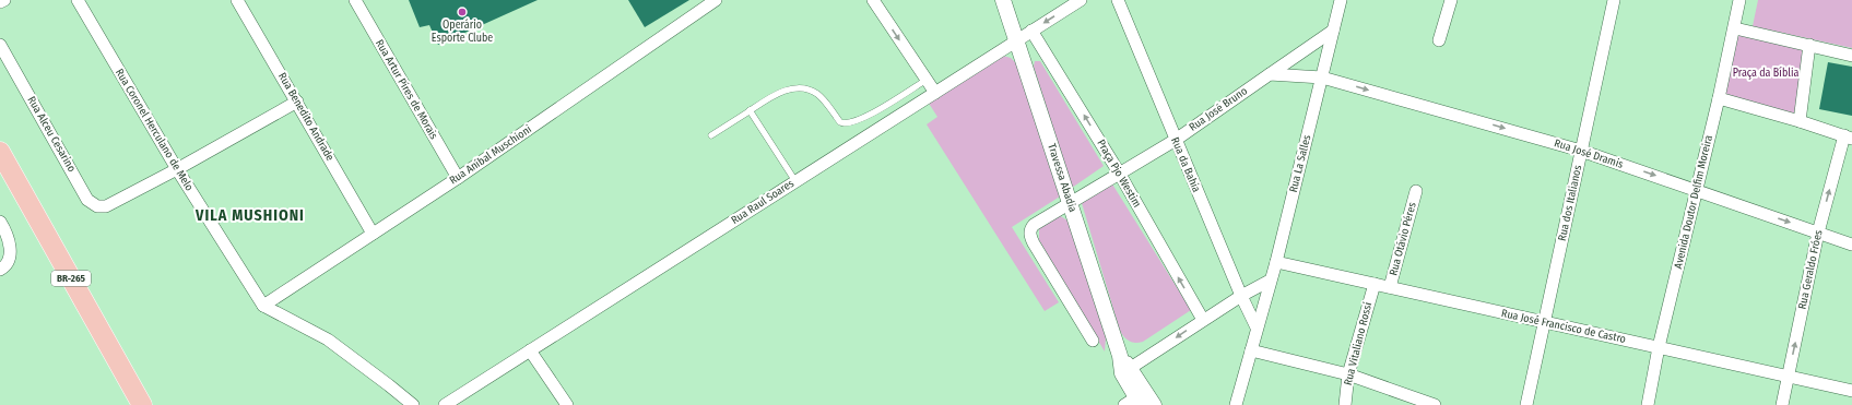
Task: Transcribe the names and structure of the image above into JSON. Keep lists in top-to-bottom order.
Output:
{
  "streets": {
    "highway": ["BR-265"],
    "street": [
      "Rua Artur Píres de Morais",
      "Rua José Bruno",
      "Rua Benedito Andrade",
      "Rua Coronel Herculano de Melo",
      "Rua Alceu Cesarino",
      "Rua José Dramis",
      "Rua Aníbal Muschioni",
      "Rua La Salles",
      "Rua da Bahia",
      "Praça Pjo Westim",
      "Travessa Abadia",
      "Rua Raul Soares",
      "Avenida Doutor Delfim Moreira",
      "Rua dos Italianos",
      "Rua Otávio Péres",
      "Rua Geraldo Fróes",
      "Rua José Francisco de Castro",
      "Rua Vitaliano Rossi"
    ]
  },
  "crossings": [
    ["Rua Artur Píres de Morais", "Rua Aníbal Muschioni"],
    ["Rua José Bruno", "Rua La Salles"],
    ["Rua José Bruno", "Rua da Bahia"],
    ["Rua José Bruno", "Praça Pjo Westim"],
    ["Rua José Bruno", "Travessa Abadia"],
    ["Rua Benedito Andrade", "Rua Aníbal Muschioni"],
    ["Rua Coronel Herculano de Melo", "Rua Alceu Cesarino"],
    ["Rua Coronel Herculano de Melo", "Rua Aníbal Muschioni"],
    ["Rua José Dramis", "Rua La Salles"],
    ["Rua José Dramis", "Avenida Doutor Delfim Moreira"],
    ["Rua José Dramis", "Rua dos Italianos"],
    ["Rua José Dramis", "Rua Geraldo Fróes"],
    ["Rua La Salles", "Rua da Bahia"],
    ["Rua La Salles", "Rua José Francisco de Castro"],
    ["Praça Pjo Westim", "Rua Raul Soares"],
    ["Travessa Abadia", "Rua Raul Soares"],
    ["Avenida Doutor Delfim Moreira", "Rua José Francisco de Castro"],
    ["Rua dos Italianos", "Rua José Francisco de Castro"],
    ["Rua Otávio Péres", "Rua José Francisco de Castro"],
    ["Rua Geraldo Fróes", "Rua José Francisco de Castro"],
    ["Rua José Francisco de Castro", "Rua Vitaliano Rossi"]
  ],
  "one_way": ["Rua José Dramis", "Praça Pjo Westim", "Rua Geraldo Fróes"],
  "districts": ["VILA MUSHIONI"],
  "parks": ["Praça da Bíblia"],
  "places": ["Operário Esporte Clube"]
}
